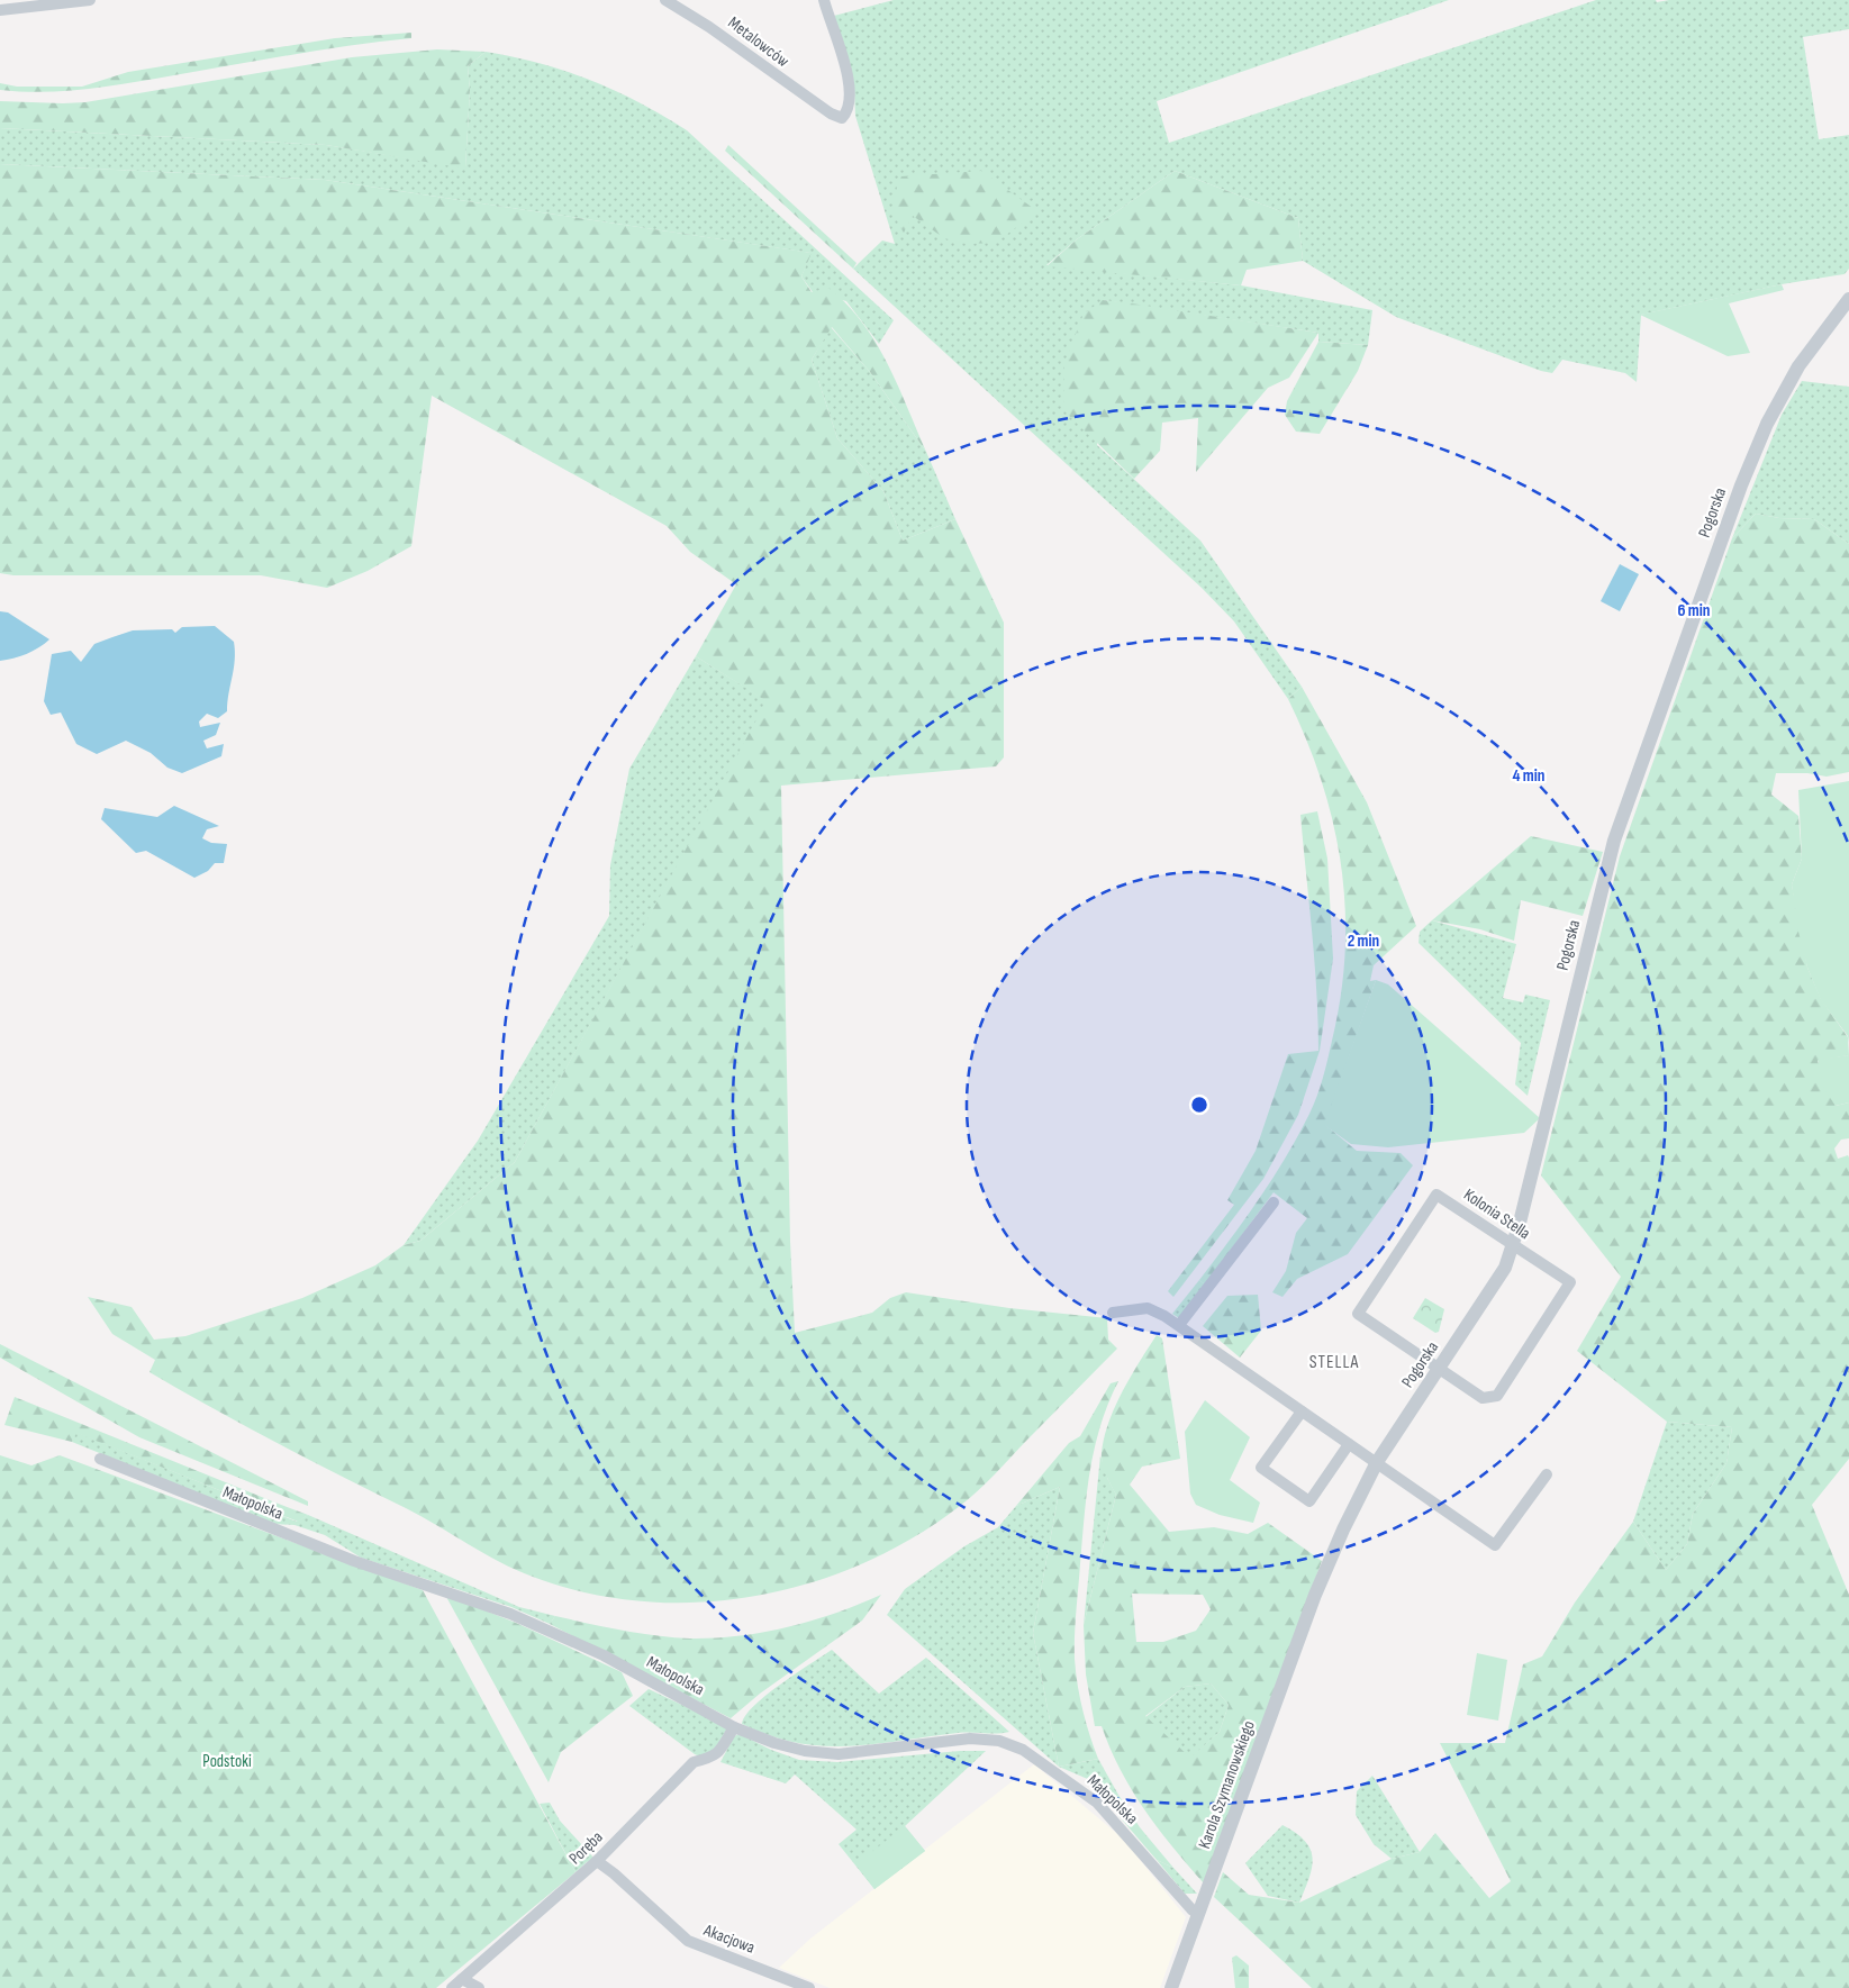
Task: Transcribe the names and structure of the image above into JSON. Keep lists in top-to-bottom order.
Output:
{
  "streets": {
    "street": [
      "Metalowców",
      "Pogorska",
      "Kolonia Stella",
      "Małopolska",
      "Karola Szymanowskiego",
      "Poręba",
      "Akacjowa"
    ]
  },
  "crossings": [
    ["Pogorska", "Kolonia Stella"],
    ["Pogorska", "Karola Szymanowskiego"],
    ["Małopolska", "Karola Szymanowskiego"],
    ["Małopolska", "Poręba"],
    ["Poręba", "Akacjowa"]
  ],
  "districts": ["STELLA"],
  "parks": ["Podstoki"],
  "rings": ["6 min", "4 min", "2 min"]
}
